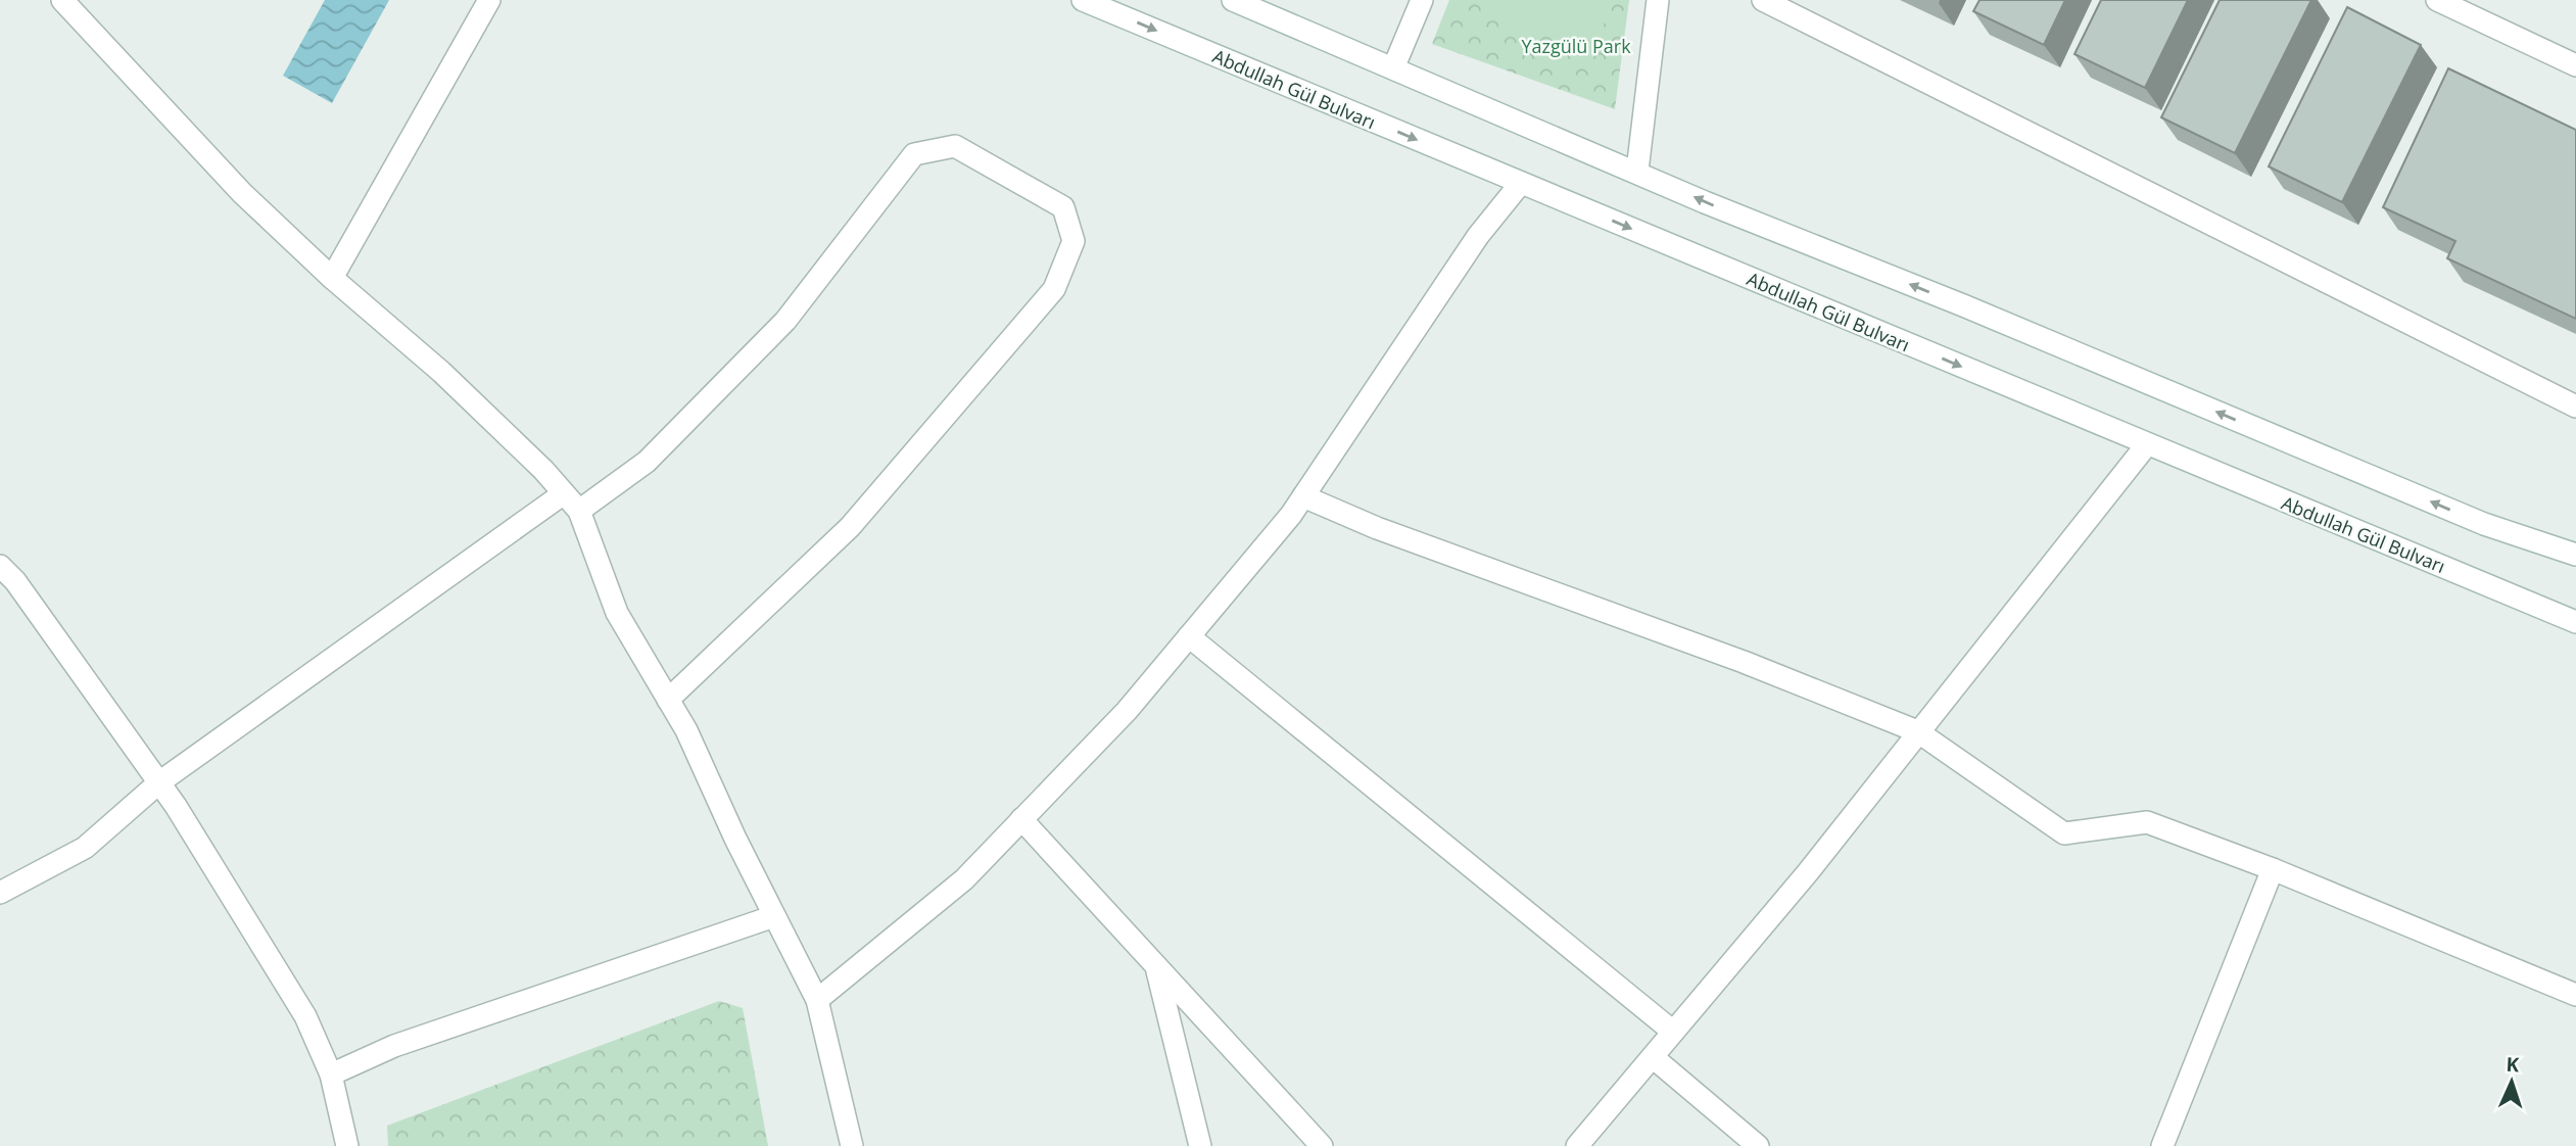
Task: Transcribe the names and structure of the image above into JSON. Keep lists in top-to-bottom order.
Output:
{
  "streets": {
    "street": ["Abdullah Gül Bulvarı"]
  },
  "parks": ["Yazgülü Park"],
  "north": "top"
}
